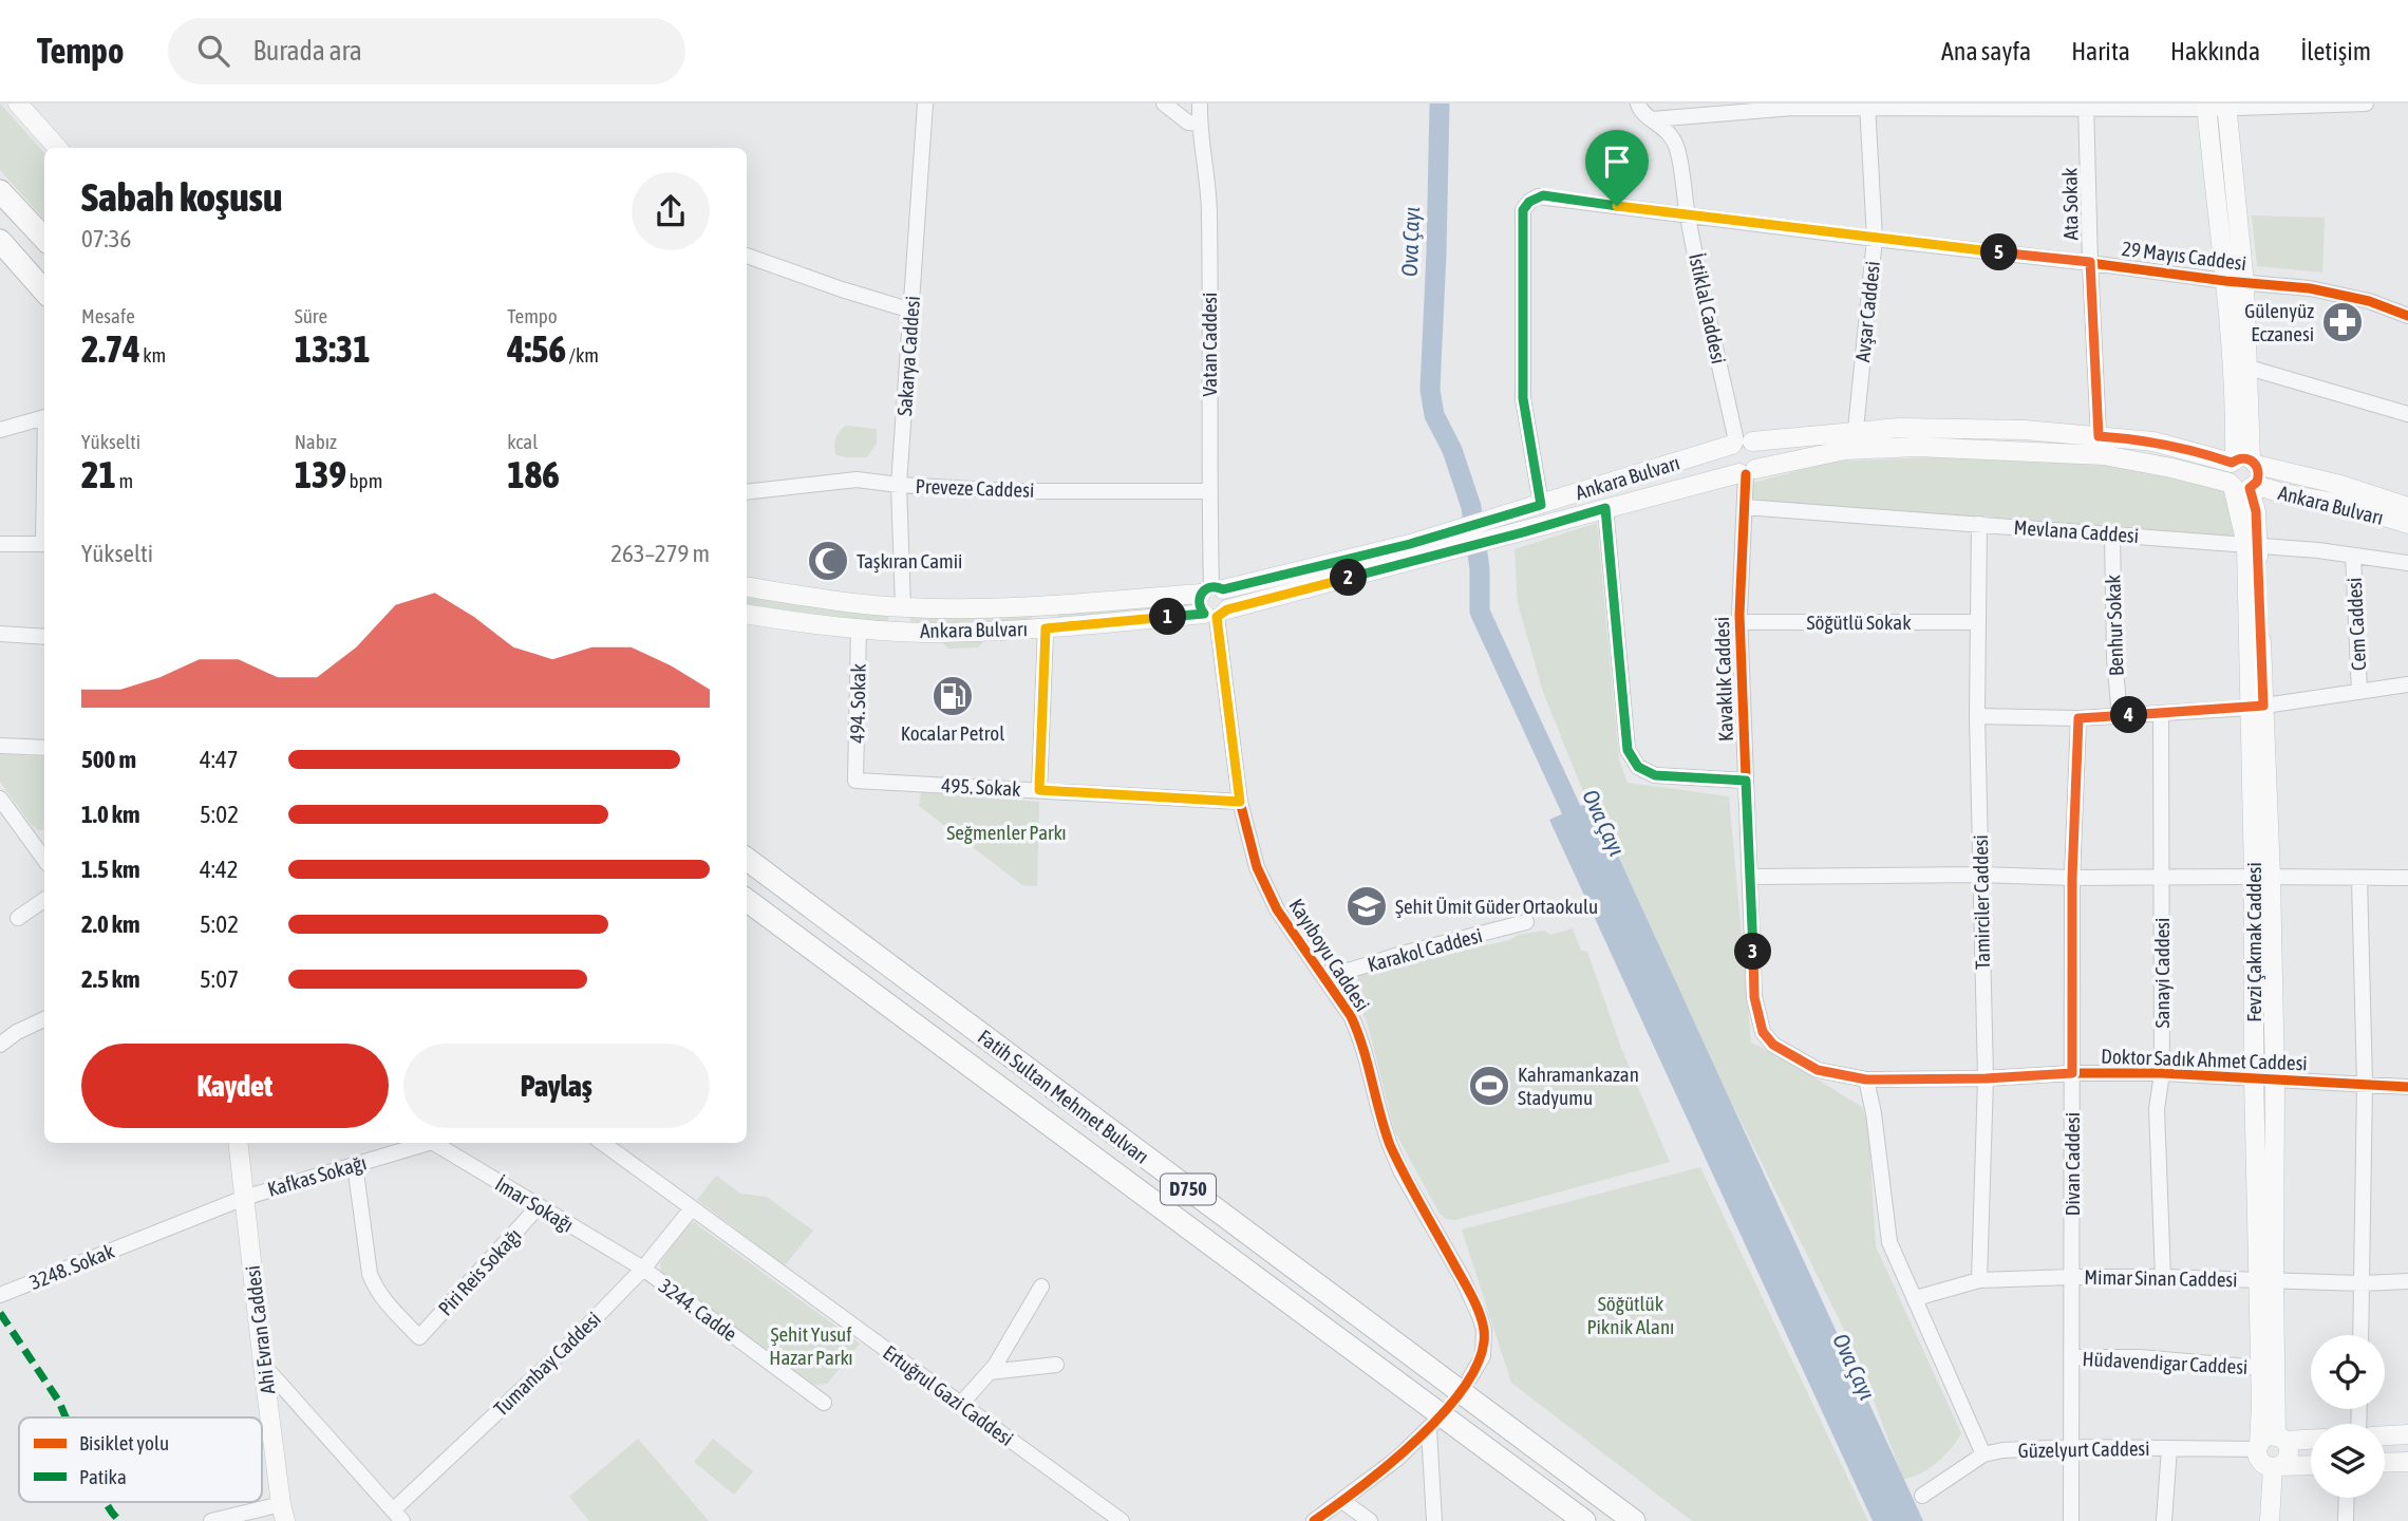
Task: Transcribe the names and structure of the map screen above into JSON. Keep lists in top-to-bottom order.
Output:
{
  "streets": {
    "highway": ["Fatih Sultan Mehmet Bulvarı", "D750"],
    "main road": ["Ankara Bulvarı", "Fevzi Çakmak Caddesi", "Ahi Evran Caddesi"],
    "street": [
      "Ata Sokak",
      "29 Mayıs Caddesi",
      "İstiklal Caddesi",
      "Avşar Caddesi",
      "Vatan Caddesi",
      "Sakarya Caddesi",
      "Preveze Caddesi",
      "Mevlana Caddesi",
      "Söğütlü Sokak",
      "Cem Caddesi",
      "Benhur Sokak",
      "Kavaklık Caddesi",
      "494. Sokak",
      "495. Sokak",
      "Tamirciler Caddesi",
      "Karakol Caddesi",
      "Kayıboyu Caddesi",
      "Sanayi Caddesi",
      "Doktor Sadık Ahmet Caddesi",
      "Divan Caddesi",
      "Kafkas Sokağı",
      "İmar Sokağı",
      "3248. Sokak",
      "Piri Reis Sokağı",
      "Mimar Sinan Caddesi",
      "3244. Cadde",
      "Hüdavendigar Caddesi",
      "Tumanbay Caddesi",
      "Ertuğrul Gazi Caddesi",
      "Güzelyurt Caddesi"
    ]
  },
  "crossings": [
    ["Ata Sokak", "29 Mayıs Caddesi"],
    ["Ata Sokak", "Ankara Bulvarı"],
    ["29 Mayıs Caddesi", "İstiklal Caddesi"],
    ["29 Mayıs Caddesi", "Avşar Caddesi"],
    ["29 Mayıs Caddesi", "Ankara Bulvarı"],
    ["İstiklal Caddesi", "Ankara Bulvarı"],
    ["Avşar Caddesi", "Ankara Bulvarı"],
    ["Vatan Caddesi", "Ankara Bulvarı"],
    ["Vatan Caddesi", "Preveze Caddesi"],
    ["Sakarya Caddesi", "Ankara Bulvarı"],
    ["Sakarya Caddesi", "Preveze Caddesi"],
    ["Ankara Bulvarı", "Kavaklık Caddesi"],
    ["Ankara Bulvarı", "494. Sokak"],
    ["Ankara Bulvarı", "Fevzi Çakmak Caddesi"],
    ["Ankara Bulvarı", "Kayıboyu Caddesi"],
    ["Mevlana Caddesi", "Cem Caddesi"],
    ["Mevlana Caddesi", "Benhur Sokak"],
    ["Mevlana Caddesi", "Kavaklık Caddesi"],
    ["Mevlana Caddesi", "Tamirciler Caddesi"],
    ["Mevlana Caddesi", "Fevzi Çakmak Caddesi"],
    ["Söğütlü Sokak", "Kavaklık Caddesi"],
    ["Söğütlü Sokak", "Tamirciler Caddesi"],
    ["Kavaklık Caddesi", "Doktor Sadık Ahmet Caddesi"],
    ["494. Sokak", "495. Sokak"],
    ["495. Sokak", "Kayıboyu Caddesi"],
    ["Tamirciler Caddesi", "Doktor Sadık Ahmet Caddesi"],
    ["Tamirciler Caddesi", "Mimar Sinan Caddesi"],
    ["Fevzi Çakmak Caddesi", "Doktor Sadık Ahmet Caddesi"],
    ["Fevzi Çakmak Caddesi", "Mimar Sinan Caddesi"],
    ["Fevzi Çakmak Caddesi", "Hüdavendigar Caddesi"],
    ["Fevzi Çakmak Caddesi", "Güzelyurt Caddesi"],
    ["Karakol Caddesi", "Kayıboyu Caddesi"],
    ["Sanayi Caddesi", "Doktor Sadık Ahmet Caddesi"],
    ["Sanayi Caddesi", "Mimar Sinan Caddesi"],
    ["Doktor Sadık Ahmet Caddesi", "Divan Caddesi"],
    ["Divan Caddesi", "Mimar Sinan Caddesi"],
    ["Divan Caddesi", "Hüdavendigar Caddesi"],
    ["Divan Caddesi", "Güzelyurt Caddesi"],
    ["Kafkas Sokağı", "3248. Sokak"],
    ["Kafkas Sokağı", "Piri Reis Sokağı"],
    ["Kafkas Sokağı", "Ahi Evran Caddesi"],
    ["İmar Sokağı", "Piri Reis Sokağı"],
    ["İmar Sokağı", "3244. Cadde"],
    ["İmar Sokağı", "Tumanbay Caddesi"],
    ["3244. Cadde", "Tumanbay Caddesi"],
    ["Tumanbay Caddesi", "Ertuğrul Gazi Caddesi"]
  ],
  "water": ["Ova Çayı"],
  "parks": ["Seğmenler Parkı", "Söğütlük Piknik Alanı", "Şehit Yusuf Hazar Parkı"],
  "places": {
    "pharmacy": ["Gülenyüz Eczanesi"],
    "mosque": ["Taşkıran Camii"],
    "fuel station": ["Kocalar Petrol"],
    "school or university": ["Şehit Ümit Güder Ortaokulu"],
    "sports": ["Kahramankazan Stadyumu"]
  },
  "legend": ["Bisiklet yolu", "Patika"],
  "page": {
    "header": "Tempo",
    "search": "Burada ara",
    "nav": [
      "Ana sayfa",
      "Harita",
      "Hakkında",
      "İletişim"
    ],
    "heading": ["Sabah koşusu", "07:36"],
    "pins": [
      "5",
      "2",
      "1",
      "4",
      "3"
    ],
    "stats": [
      ["Mesafe", "2.74 km"],
      ["Süre", "13:31"],
      ["Tempo", "4:56 /km"],
      ["Yükselti", "21 m"],
      ["Nabız", "139 bpm"],
      ["kcal", "186"]
    ],
    "chart": ["Yükselti", "263–279 m"],
    "list": [
      {
        "name": "500 m",
        "note": "4:47"
      },
      {
        "name": "1.0 km",
        "note": "5:02"
      },
      {
        "name": "1.5 km",
        "note": "4:42"
      },
      {
        "name": "2.0 km",
        "note": "5:02"
      },
      {
        "name": "2.5 km",
        "note": "5:07"
      }
    ],
    "buttons": ["Kaydet", "Paylaş"]
  }
}
